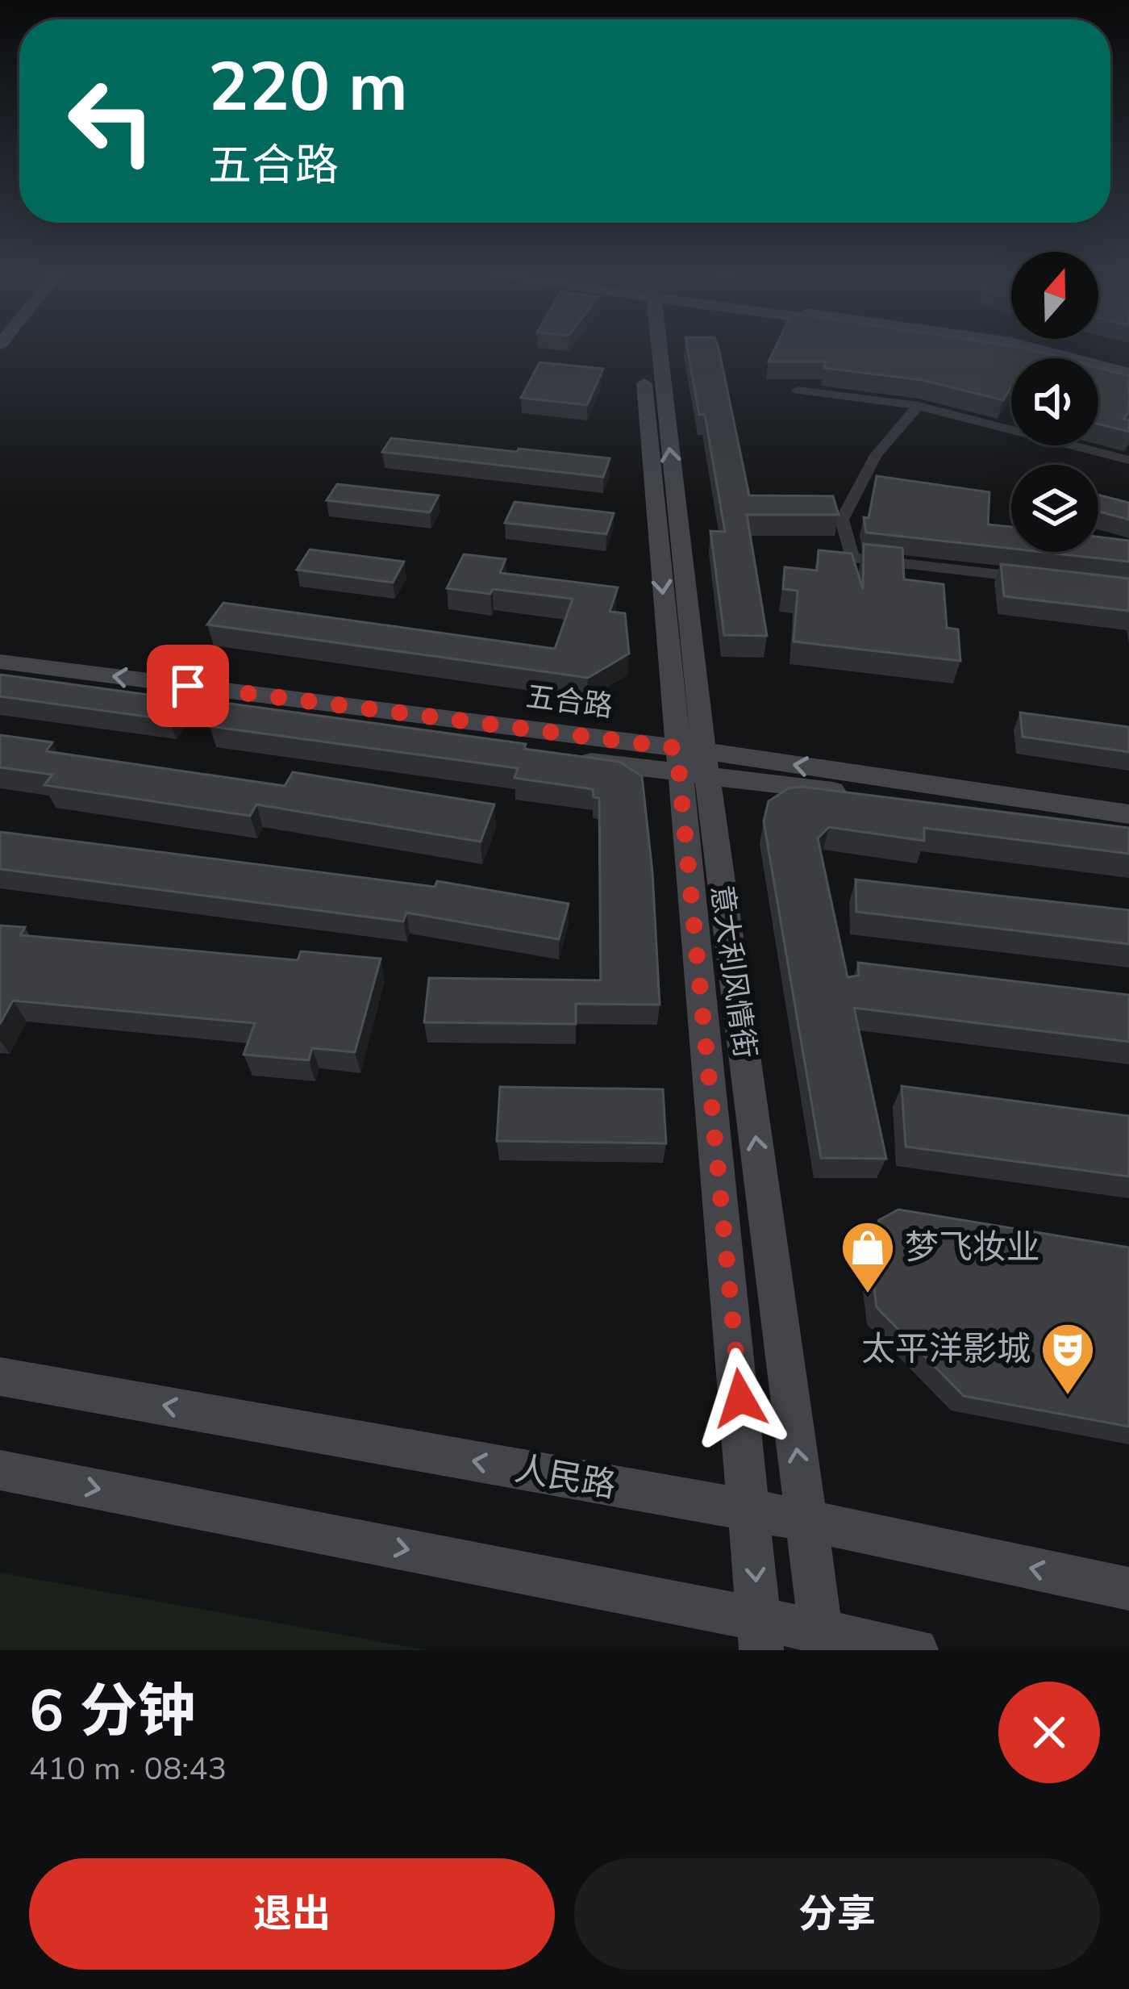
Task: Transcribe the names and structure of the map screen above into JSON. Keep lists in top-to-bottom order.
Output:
{
  "streets": {
    "street": ["五合路", "意大利风情街", "人民路"]
  },
  "crossings": [
    ["五合路", "意大利风情街"],
    ["意大利风情街", "人民路"]
  ],
  "places": {
    "shop": ["梦飞妆业"],
    "theatre": ["太平洋影城"]
  },
  "north": "top",
  "page": {
    "turn": ["220 m", "五合路"],
    "heading": ["6 分钟", "410 m · 08:43"],
    "buttons": ["退出", "分享"]
  }
}
